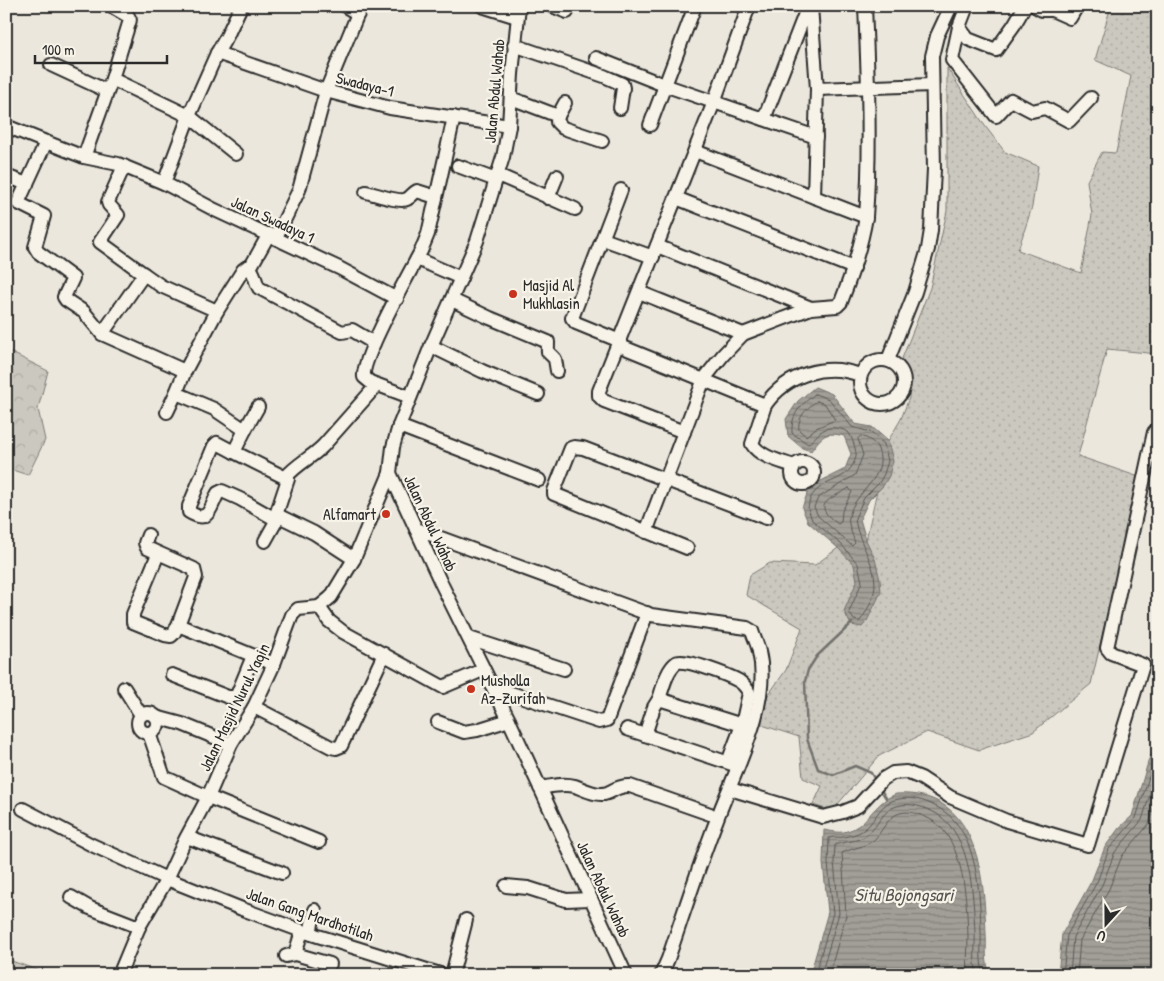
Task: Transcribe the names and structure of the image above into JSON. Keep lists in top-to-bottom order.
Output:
{
  "streets": {
    "street": [
      "Swadaya-1",
      "Jalan Abdul Wahab",
      "Jalan Swadaya 1",
      "Jalan Masjid Nurul Yaqin",
      "Jalan Gang Mardhotilah"
    ]
  },
  "crossings": [
    ["Swadaya-1", "Jalan Abdul Wahab"],
    ["Jalan Masjid Nurul Yaqin", "Jalan Gang Mardhotilah"]
  ],
  "water": ["Situ Bojongsari"],
  "places": ["Masjid Al Mukhlasin", "Alfamart", "Musholla Az-Zurifah"],
  "scale_bar": "100 m",
  "north": "bottom"
}
